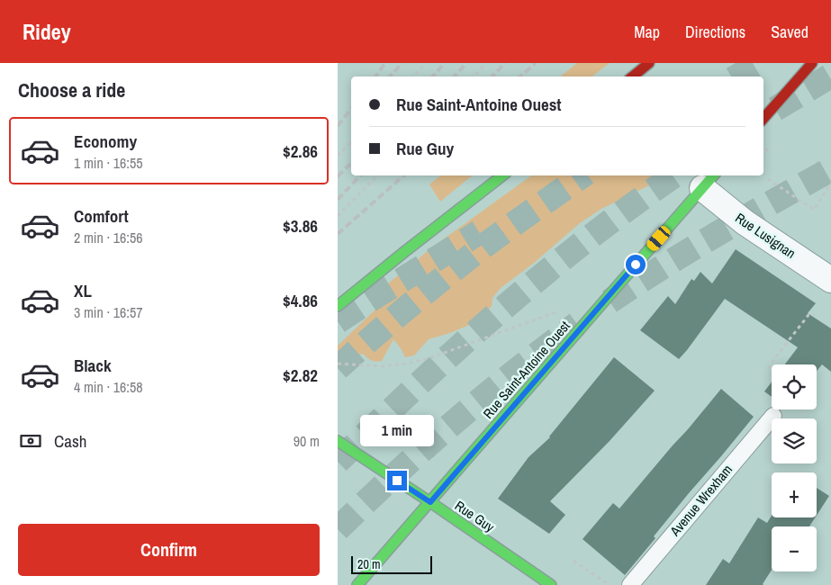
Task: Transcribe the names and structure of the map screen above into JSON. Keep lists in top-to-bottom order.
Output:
{
  "streets": {
    "main road": ["Rue Saint-Antoine Ouest", "Rue Guy"],
    "street": ["Rue Lusignan"],
    "lane": ["Avenue Wrexham"]
  },
  "crossings": [
    ["Rue Lusignan", "Rue Saint-Antoine Ouest"],
    ["Rue Saint-Antoine Ouest", "Rue Guy"]
  ],
  "scale_bar": "20 m",
  "page": {
    "header": "Ridey",
    "nav": ["Map", "Directions", "Saved"],
    "heading": "Choose a ride",
    "banner": ["Rue Saint-Antoine Ouest", "Rue Guy"],
    "list": [
      {
        "name": "Economy",
        "note": "1 min · 16:55",
        "value": "$2.86"
      },
      {
        "name": "Comfort",
        "note": "2 min · 16:56",
        "value": "$3.86"
      },
      {
        "name": "XL",
        "note": "3 min · 16:57",
        "value": "$4.86"
      },
      {
        "name": "Black",
        "note": "4 min · 16:58",
        "value": "$2.82"
      }
    ],
    "map_buttons": ["+", "−"],
    "bubble": "1 min",
    "pay": ["Cash", "90 m"],
    "buttons": "Confirm",
    "scale": "20 m"
  }
}
